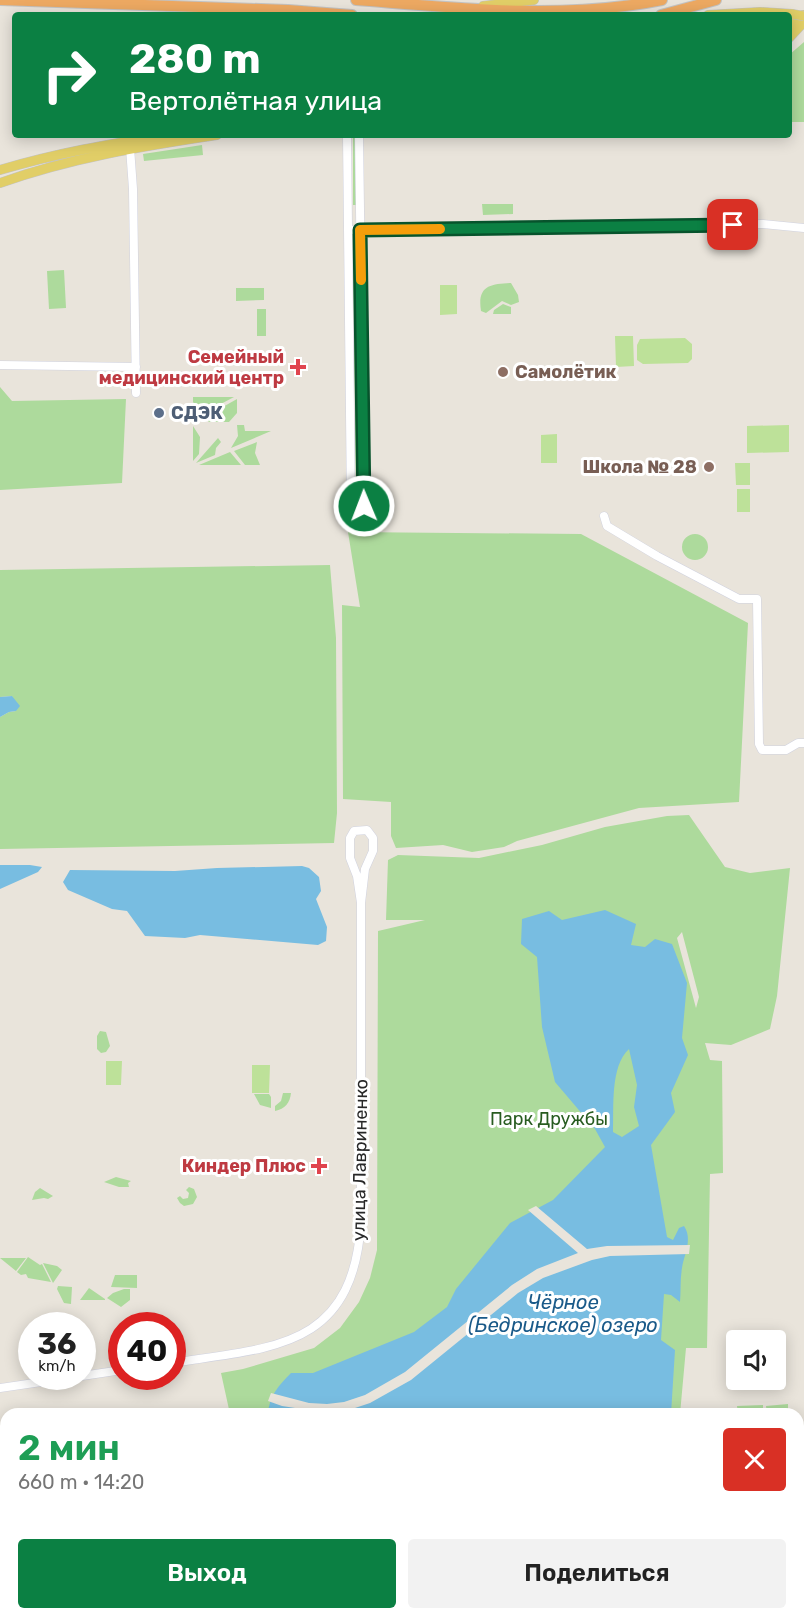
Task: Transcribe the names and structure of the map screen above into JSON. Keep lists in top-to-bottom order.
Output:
{
  "streets": {
    "street": ["улица Лавриненко"]
  },
  "water": ["Чёрное (Бедринское) озеро"],
  "parks": ["Парк Дружбы"],
  "places": {
    "health": ["Семейный медицинский центр", "Киндер Плюс"],
    "other": ["Самолётик", "СДЭК", "Школа № 28"]
  },
  "page": {
    "turn": ["280 m", "Вертолётная улица"],
    "speed": "36 km/h",
    "limit": "40",
    "heading": ["2 мин", "660 m · 14:20"],
    "buttons": ["Выход", "Поделиться"]
  }
}
